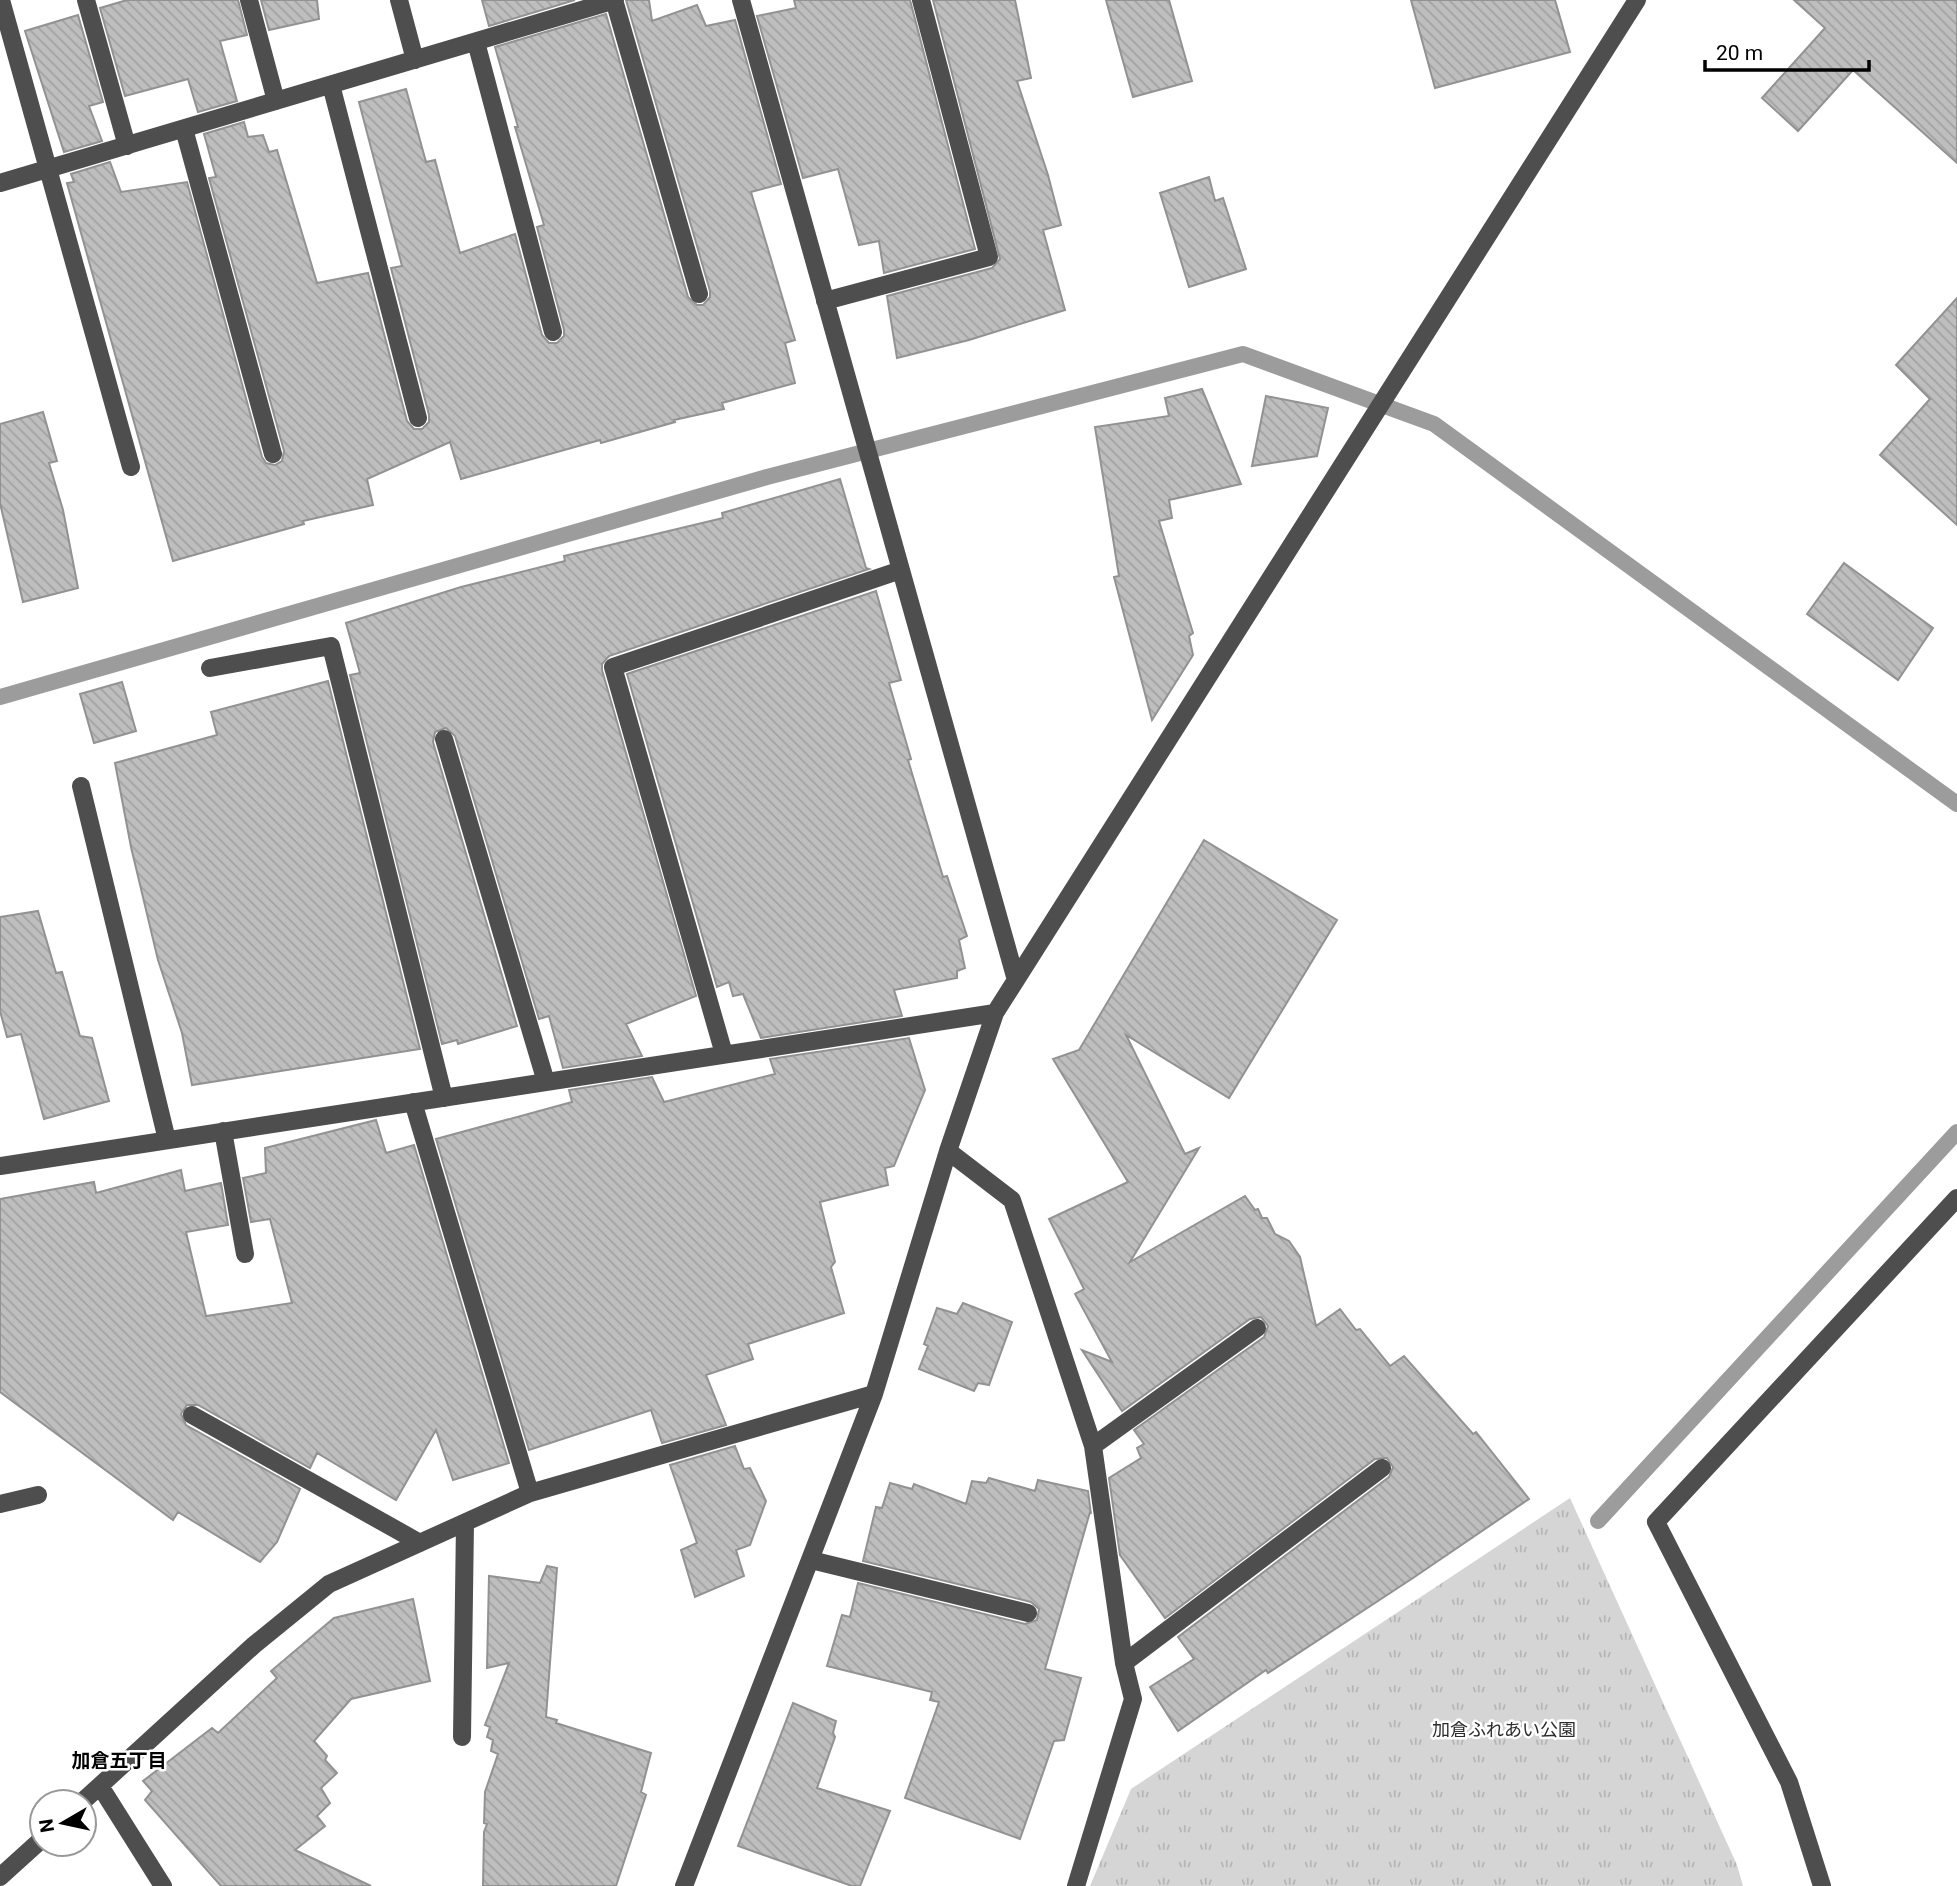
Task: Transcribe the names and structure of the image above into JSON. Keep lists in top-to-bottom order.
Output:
{
  "districts": ["加倉五丁目"],
  "parks": ["加倉ふれあい公園"],
  "scale_bar": "20 m",
  "north": "left"
}
